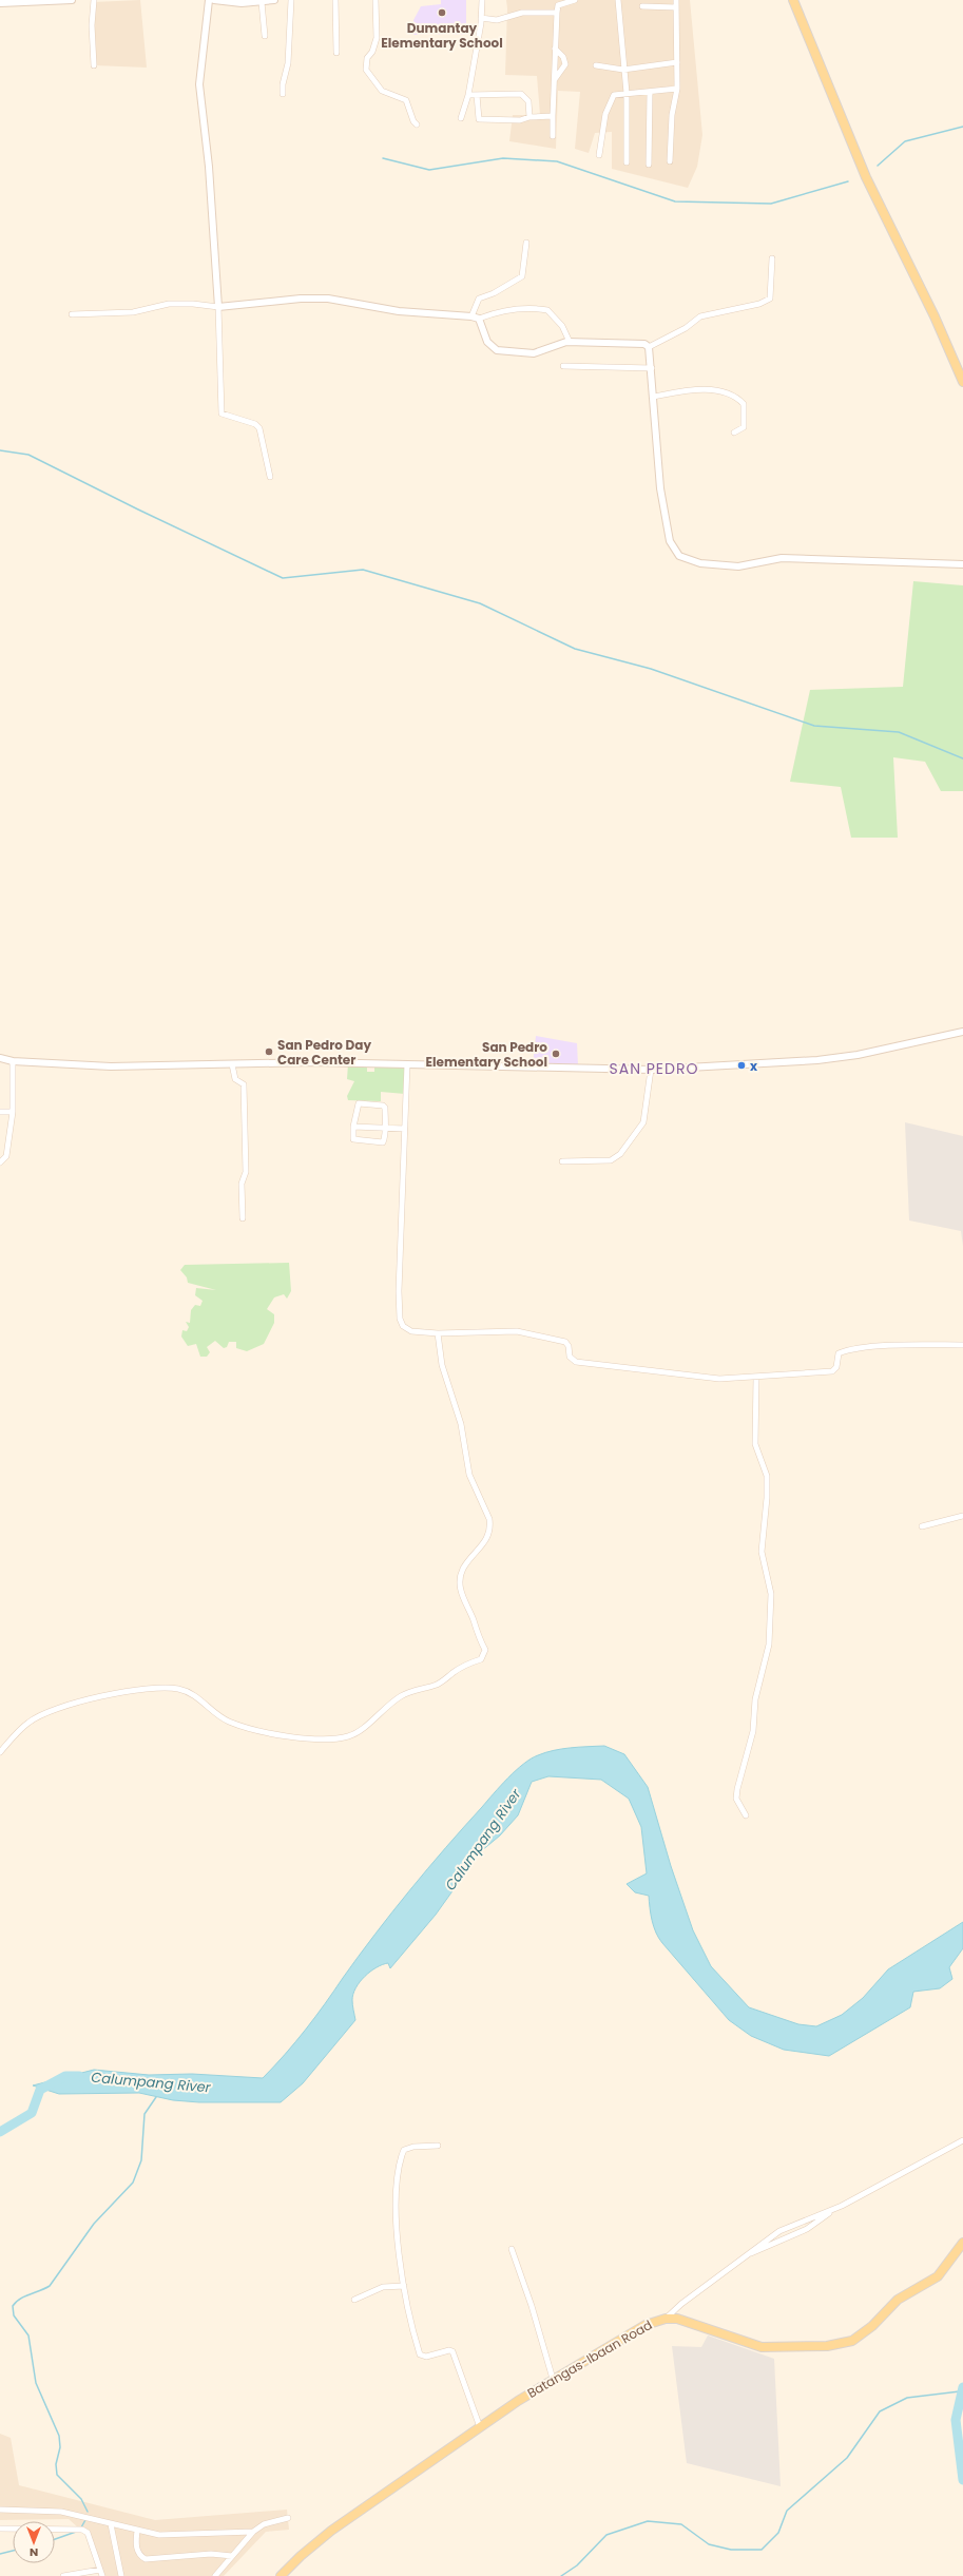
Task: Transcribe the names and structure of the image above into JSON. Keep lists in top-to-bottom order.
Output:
{
  "streets": {
    "main road": ["Batangas-Ibaan Road"]
  },
  "districts": ["SAN PEDRO"],
  "water": ["Calumpang River"],
  "places": [
    "Dumantay Elementary School",
    "San Pedro Day Care Center",
    "San Pedro Elementary School",
    "x"
  ],
  "north": "bottom"
}
